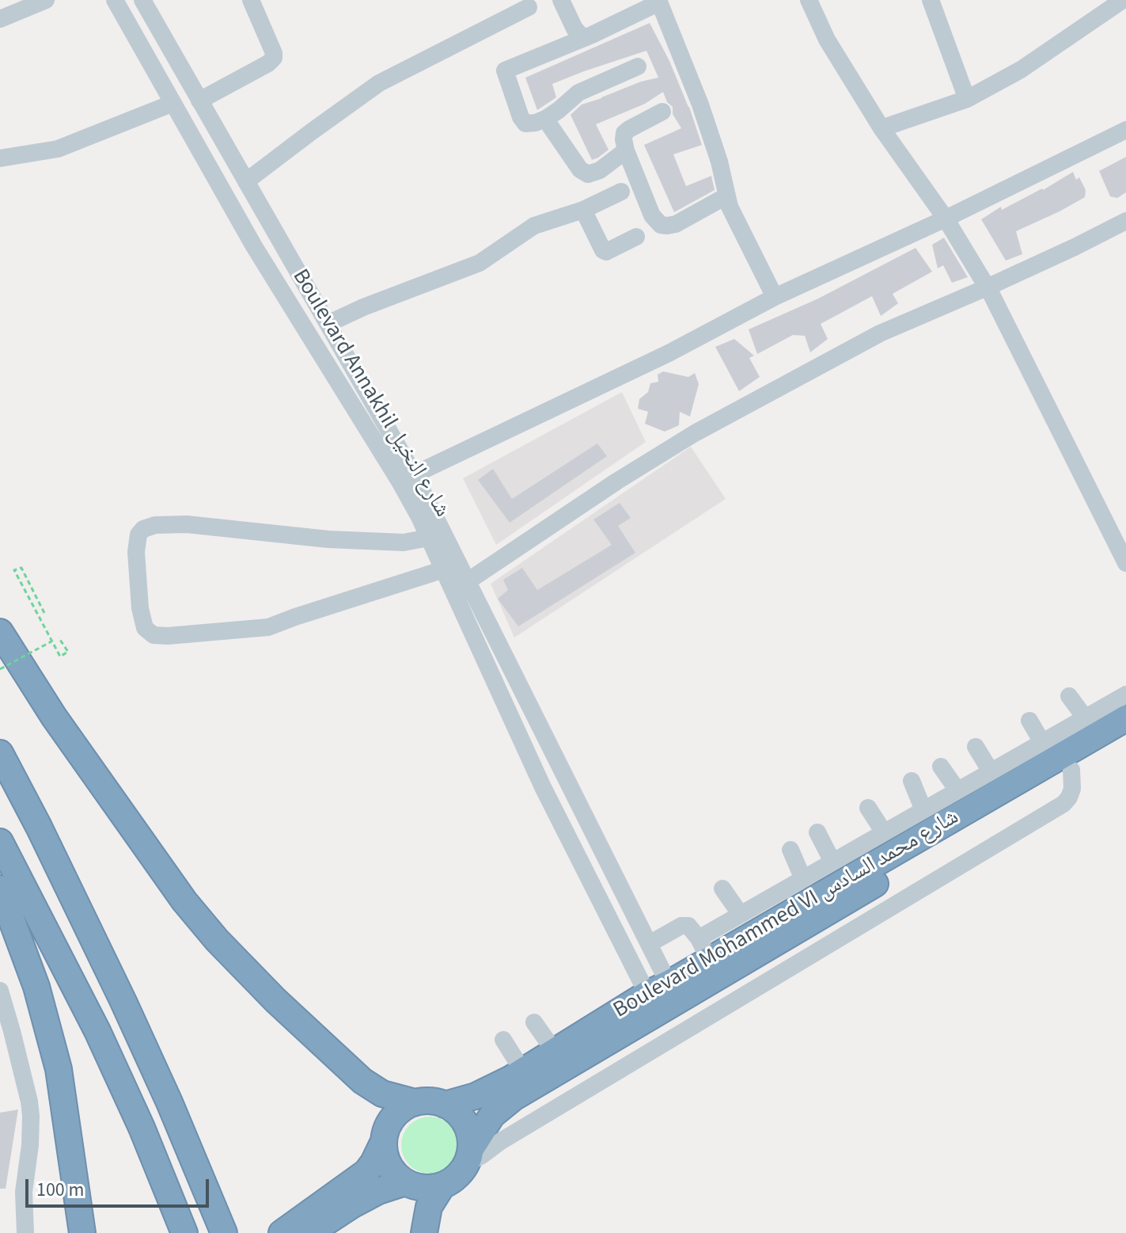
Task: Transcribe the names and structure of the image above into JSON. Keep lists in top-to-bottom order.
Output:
{
  "streets": {
    "highway": ["Boulevard Mohammed VI شارع محمد السادس"],
    "street": ["Boulevard Annakhil شارع النخيل"]
  },
  "crossings": [
    ["Boulevard Annakhil شارع النخيل", "Boulevard Mohammed VI شارع محمد السادس"]
  ],
  "scale_bar": "100 m"
}
